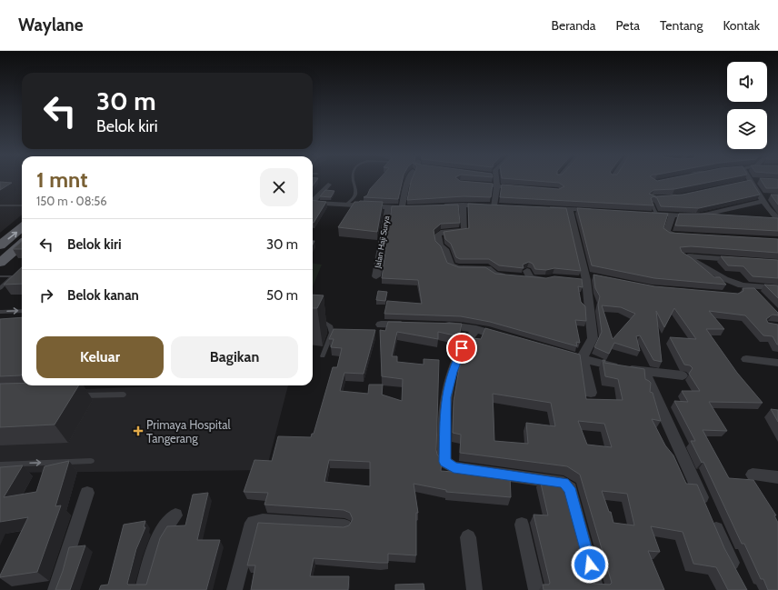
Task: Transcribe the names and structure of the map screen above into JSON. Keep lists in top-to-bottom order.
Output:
{
  "streets": {
    "street": ["Jalan Haji Surya"]
  },
  "places": {
    "health": ["Primaya Hospital Tangerang"]
  },
  "page": {
    "header": "Waylane",
    "nav": [
      "Beranda",
      "Peta",
      "Tentang",
      "Kontak"
    ],
    "turn": ["30 m", "Belok kiri"],
    "heading": ["1 mnt", "150 m · 08:56"],
    "list": [
      {
        "name": "Belok kiri",
        "value": "30 m"
      },
      {
        "name": "Belok kanan",
        "value": "50 m"
      }
    ],
    "buttons": ["Keluar", "Bagikan"]
  }
}
